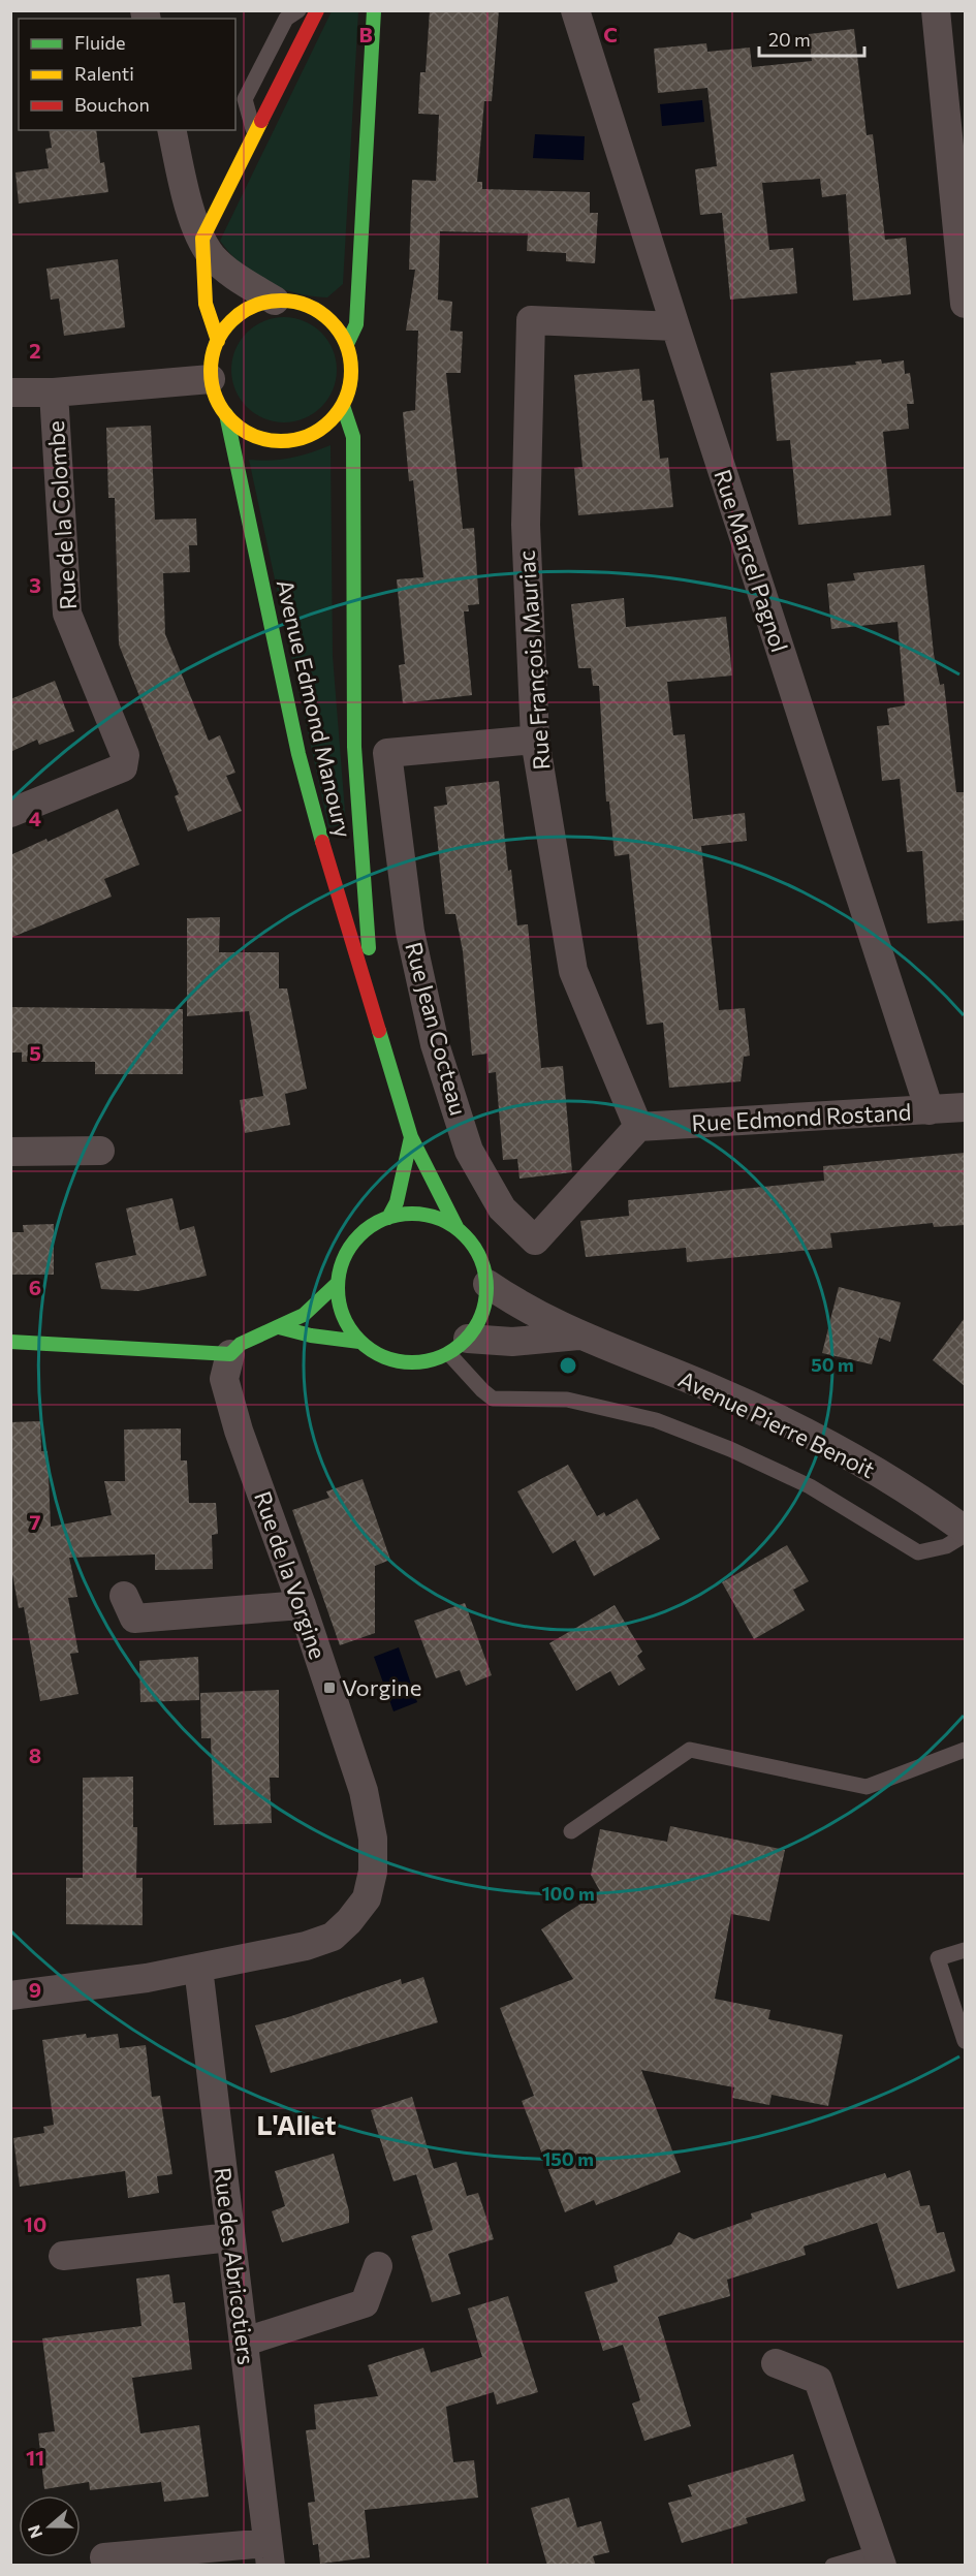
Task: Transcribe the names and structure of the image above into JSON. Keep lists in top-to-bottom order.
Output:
{
  "streets": {
    "street": [
      "Rue de la Colombe",
      "Rue Marcel Pagnol",
      "Rue François Mauriac",
      "Avenue Edmond Manoury",
      "Rue Jean Cocteau",
      "Rue Edmond Rostand",
      "Avenue Pierre Benoit",
      "Rue de la Vorgine",
      "Rue des Abricotiers"
    ]
  },
  "crossings": [
    ["Rue Marcel Pagnol", "Rue François Mauriac"],
    ["Rue Marcel Pagnol", "Rue Edmond Rostand"],
    ["Rue François Mauriac", "Rue Jean Cocteau"],
    ["Rue François Mauriac", "Rue Edmond Rostand"],
    ["Avenue Edmond Manoury", "Avenue Pierre Benoit"],
    ["Rue Jean Cocteau", "Rue Edmond Rostand"],
    ["Rue de la Vorgine", "Rue des Abricotiers"]
  ],
  "districts": ["L'Allet"],
  "places": {
    "transit": ["Vorgine"]
  },
  "legend": ["Fluide", "Ralenti", "Bouchon"],
  "scale_bar": "20 m",
  "north": "left",
  "grid": {
    "columns": ["B", "C"],
    "rows": [
      "2",
      "3",
      "4",
      "5",
      "6",
      "7",
      "8",
      "9",
      "10",
      "11"
    ]
  },
  "rings": ["50 m", "100 m", "150 m"]
}
